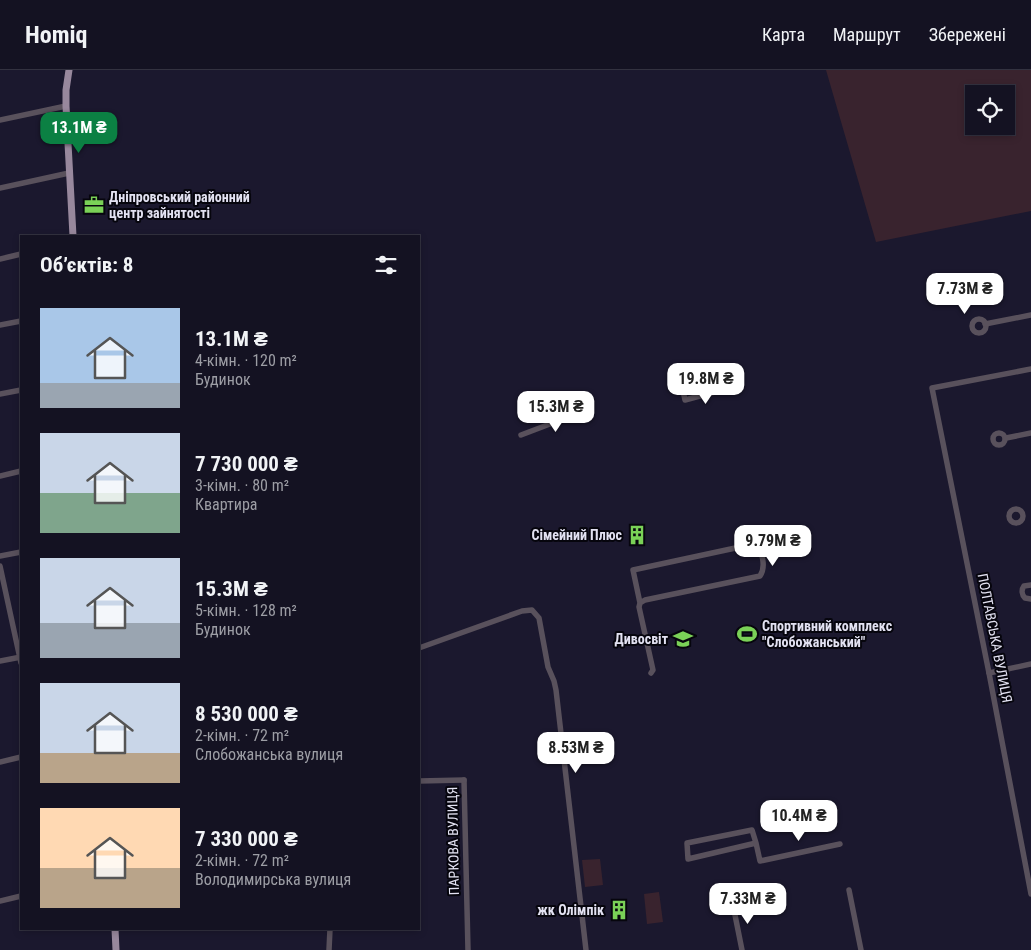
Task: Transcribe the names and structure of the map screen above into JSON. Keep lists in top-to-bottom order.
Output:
{
  "streets": {
    "street": ["ПОЛТАВСЬКА ВУЛИЦЯ", "ПАРКОВА ВУЛИЦЯ"]
  },
  "places": {
    "office": ["Дніпровський районний центр зайнятості"],
    "building": ["Сімейний Плюс", "жк Олімпік"],
    "sports": ["Спортивний комплекс \"Слобожанський\""],
    "school or university": ["Дивосвіт"]
  },
  "page": {
    "header": "Homiq",
    "nav": ["Карта", "Маршрут", "Збережені"],
    "price": [
      "13.1M ₴",
      "7.73M ₴",
      "19.8M ₴",
      "15.3M ₴",
      "9.79M ₴",
      "8.53M ₴",
      "10.4M ₴",
      "7.33M ₴"
    ],
    "heading": "Об’єктів: 8",
    "list": [
      {
        "name": "13.1M ₴",
        "note": "4-кімн. · 120 m² · Будинок"
      },
      {
        "name": "7 730 000 ₴",
        "note": "3-кімн. · 80 m² · Квартира"
      },
      {
        "name": "15.3M ₴",
        "note": "5-кімн. · 128 m² · Будинок"
      },
      {
        "name": "8 530 000 ₴",
        "note": "2-кімн. · 72 m² · Слобожанська вулиця"
      },
      {
        "name": "7 330 000 ₴",
        "note": "2-кімн. · 72 m² · Володимирська вулиця"
      }
    ]
  }
}
